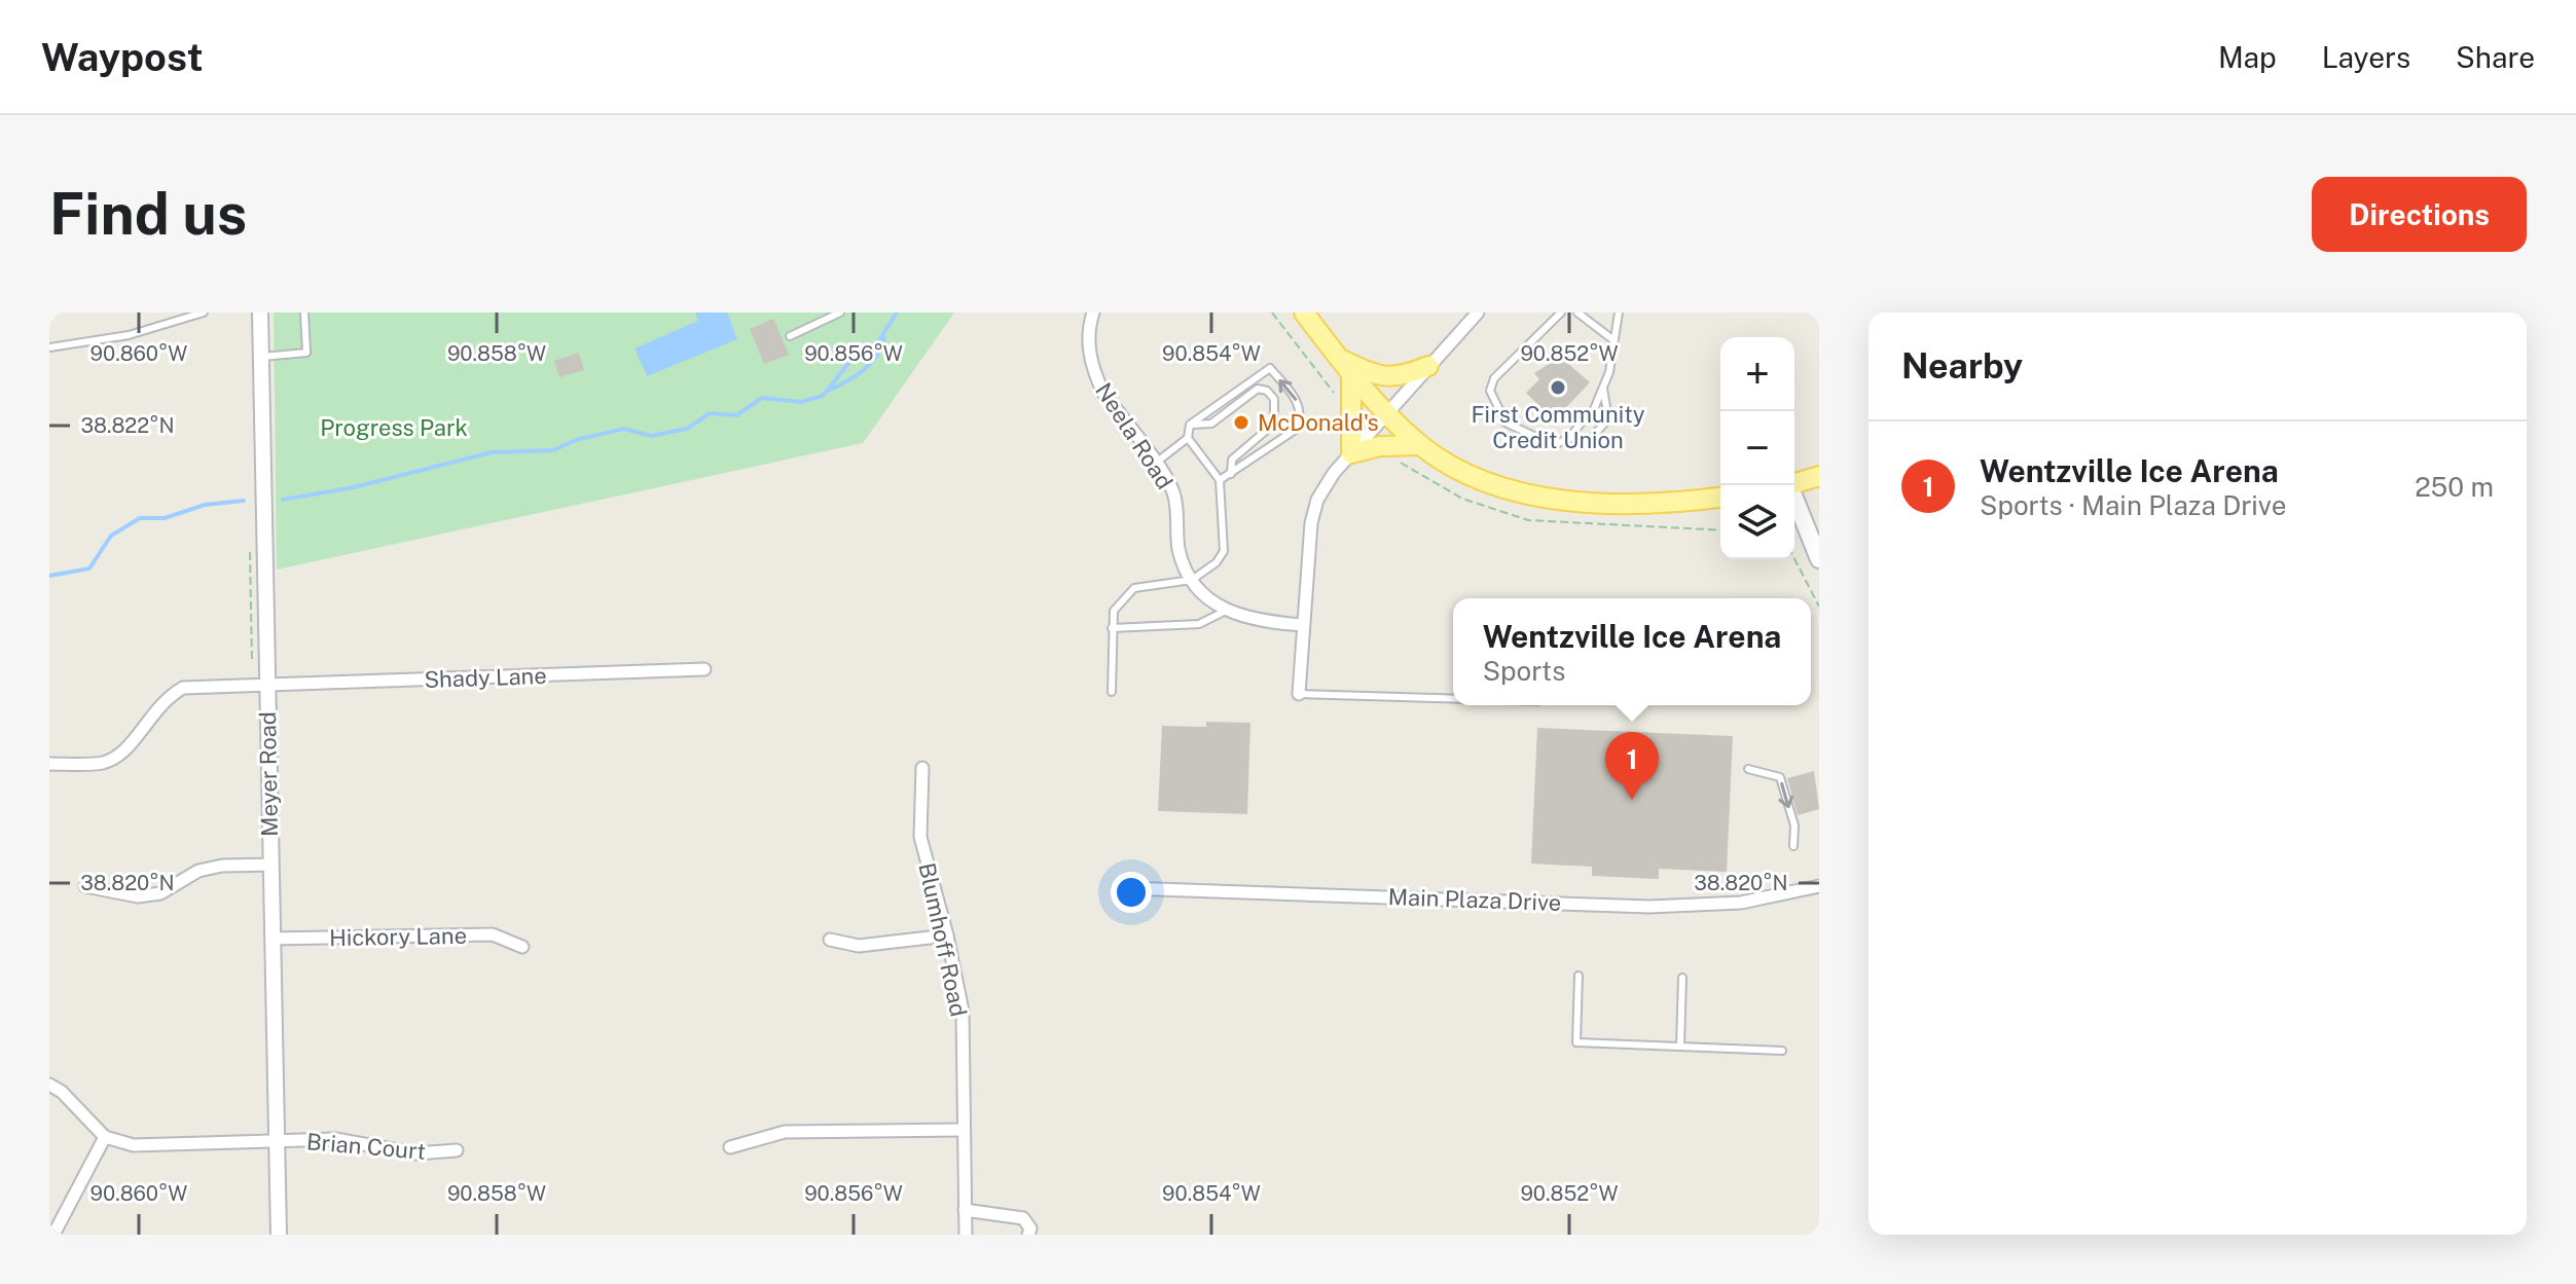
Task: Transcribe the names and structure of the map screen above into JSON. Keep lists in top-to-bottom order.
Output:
{
  "streets": {
    "street": [
      "Neela Road",
      "Shady Lane",
      "Meyer Road",
      "Main Plaza Drive",
      "Hickory Lane",
      "Blumhoff Road",
      "Brian Court"
    ]
  },
  "crossings": [
    ["Shady Lane", "Meyer Road"],
    ["Meyer Road", "Hickory Lane"],
    ["Meyer Road", "Brian Court"]
  ],
  "parks": ["Progress Park"],
  "places": ["First Community Credit Union", "McDonald's"],
  "page": {
    "header": "Waypost",
    "nav": ["Map", "Layers", "Share"],
    "buttons": "Directions",
    "title": "Find us",
    "heading": "Nearby",
    "map_buttons": ["+", "−"],
    "list": [
      {
        "mark": "1",
        "name": "Wentzville Ice Arena",
        "note": "Sports · Main Plaza Drive",
        "value": "250 m"
      }
    ],
    "popup": ["Wentzville Ice Arena", "Sports"],
    "pins": "1"
  },
  "coordinates": [
    "90.860°W",
    "90.858°W",
    "90.856°W",
    "90.854°W",
    "90.852°W",
    "38.822°N",
    "38.820°N"
  ]
}
